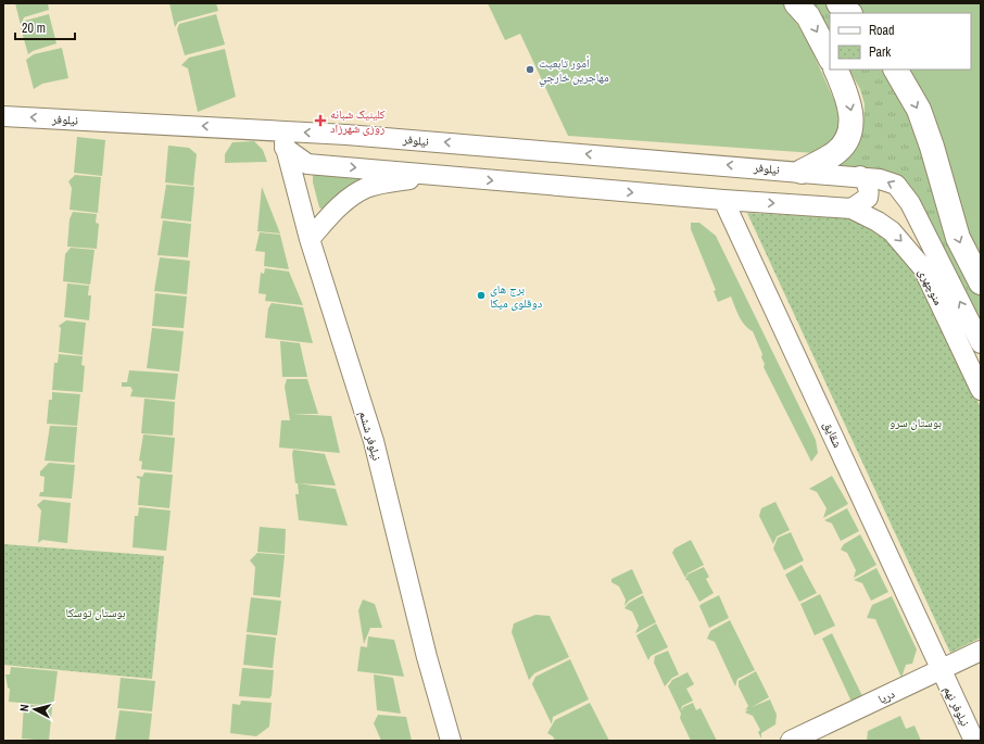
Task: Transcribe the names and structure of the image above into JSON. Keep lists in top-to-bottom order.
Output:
{
  "streets": {
    "street": [
      "نیلوفر",
      "منوچهری",
      "شقایق",
      "نیلوفر ششم",
      "دریا",
      "نیلوفر نهم"
    ]
  },
  "crossings": [
    ["نیلوفر", "منوچهری"],
    ["نیلوفر", "نیلوفر ششم"],
    ["شقایق", "دریا"],
    ["شقایق", "نیلوفر نهم"],
    ["دریا", "نیلوفر نهم"]
  ],
  "parks": ["بوستان سرو", "بوستان توسکا"],
  "places": {
    "other": ["أمور تابعيت مهاجرين خارجي", "برج های دوقلوی میکا"],
    "health": ["کلینیک شبانه روزی شهرزاد"]
  },
  "legend": ["Road", "Park"],
  "scale_bar": "20 m",
  "north": "left"
}
